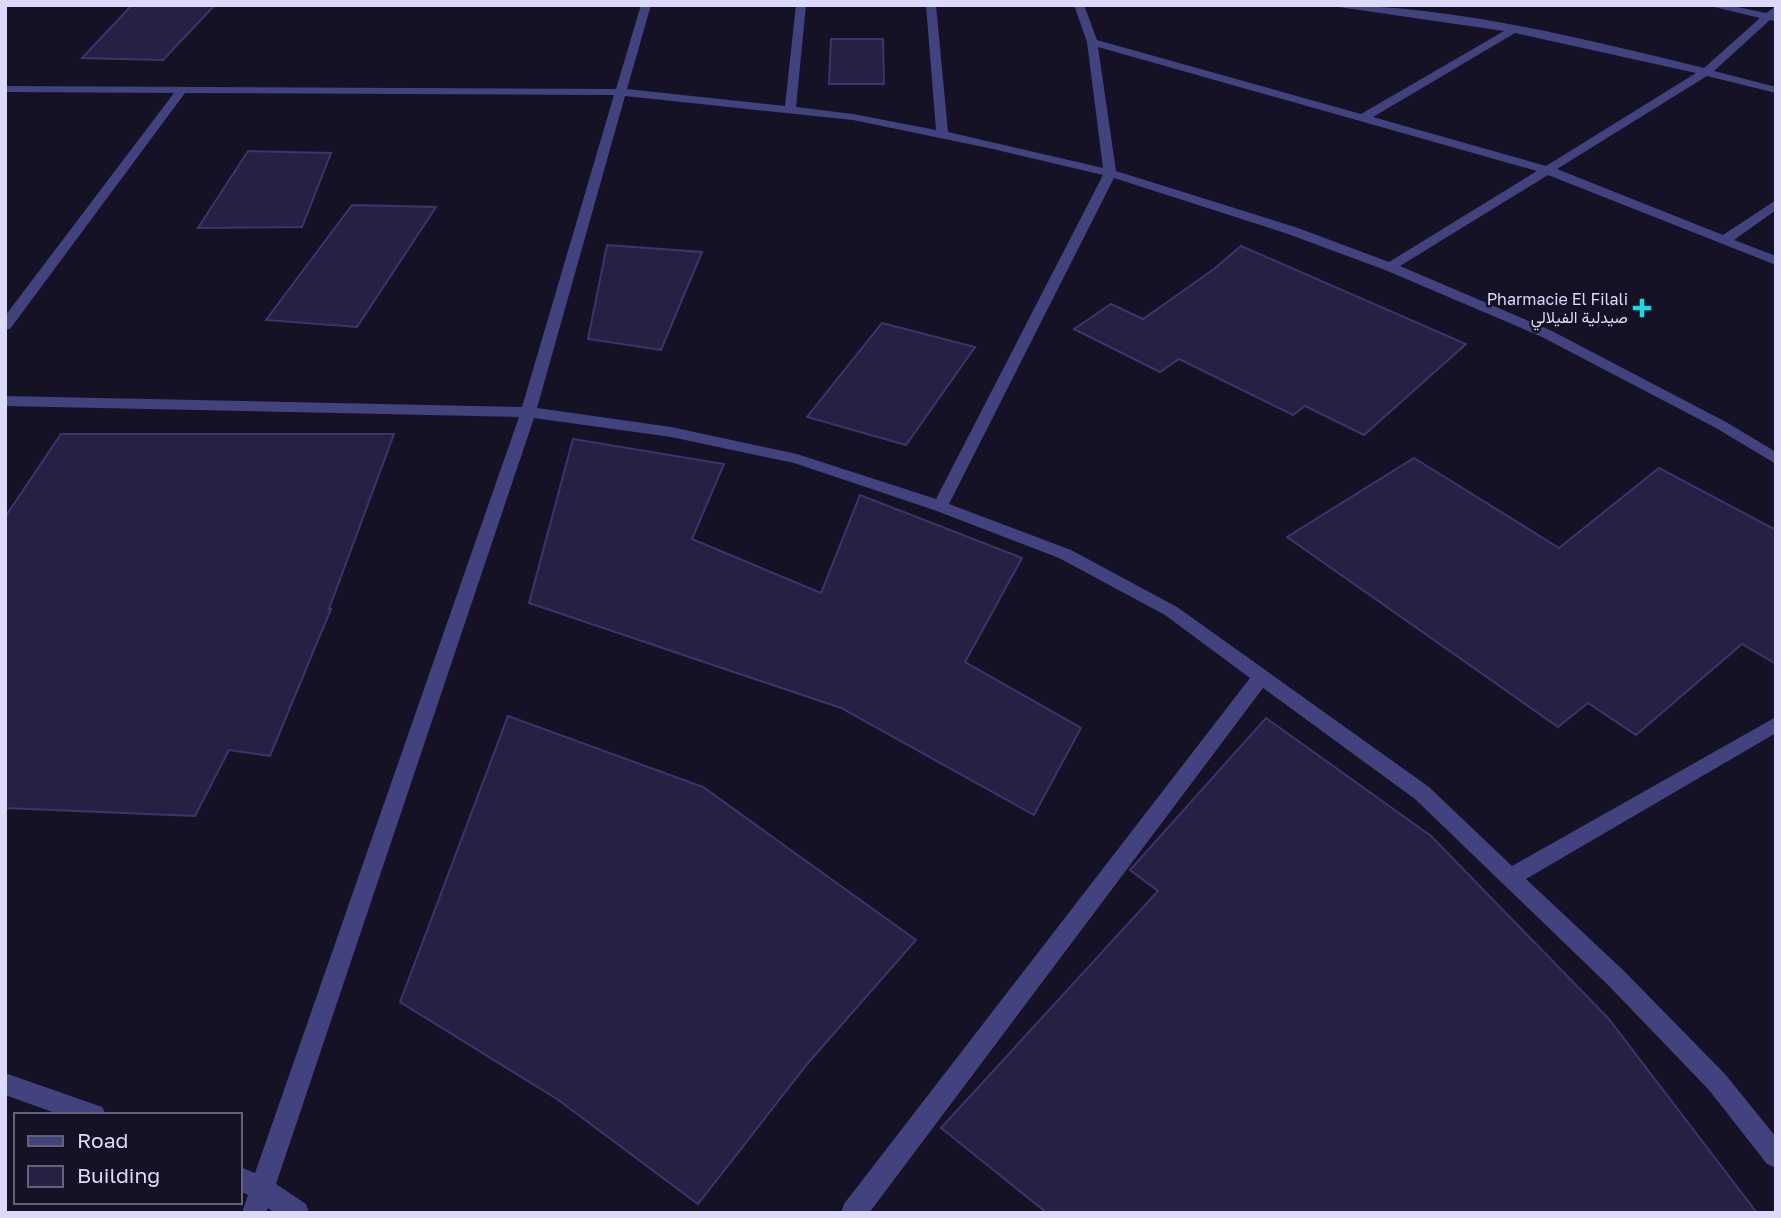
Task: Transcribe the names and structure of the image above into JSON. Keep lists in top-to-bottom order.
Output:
{
  "places": {
    "health": ["Pharmacie El Filali صيدلية الفيلالي"]
  },
  "legend": ["Road", "Building"]
}
